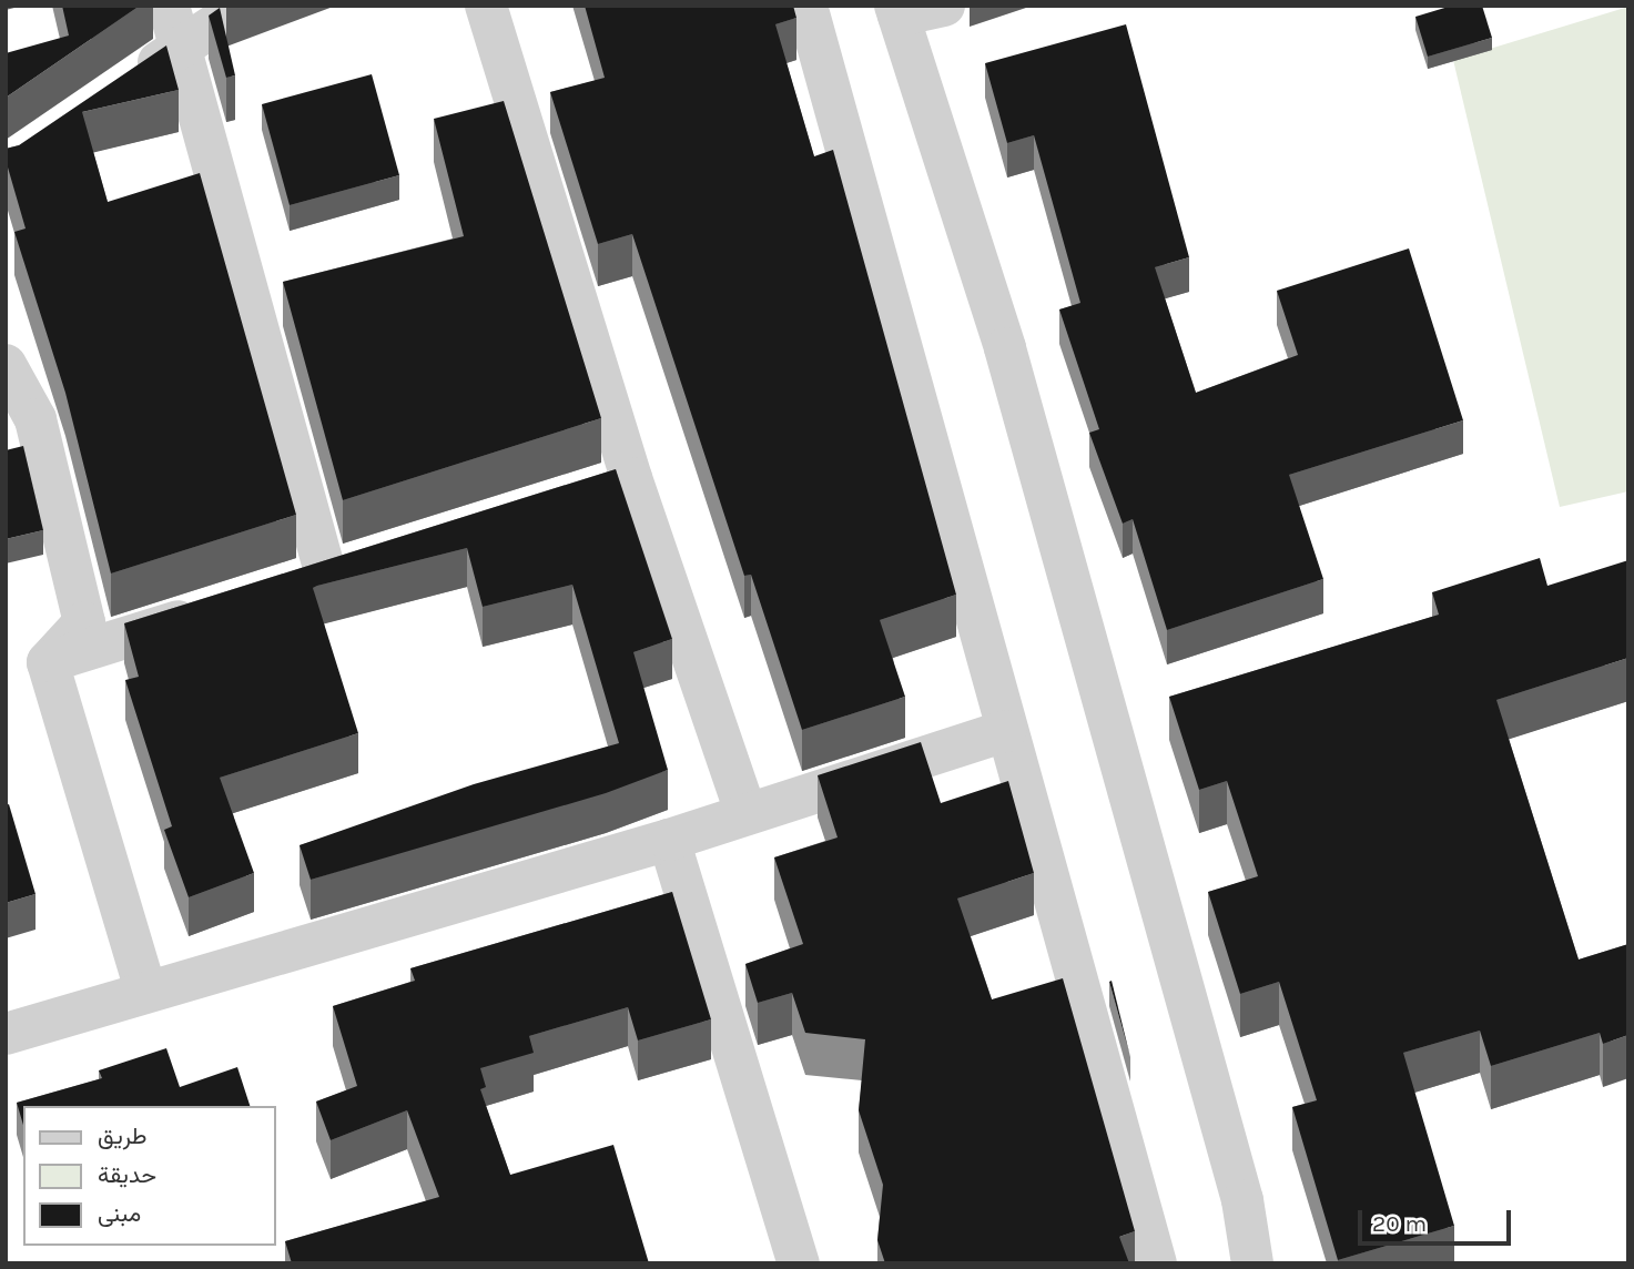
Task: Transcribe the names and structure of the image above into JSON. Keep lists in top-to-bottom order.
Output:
{
  "legend": ["طريق", "حديقة", "مبنى"],
  "scale_bar": "20 m"
}
